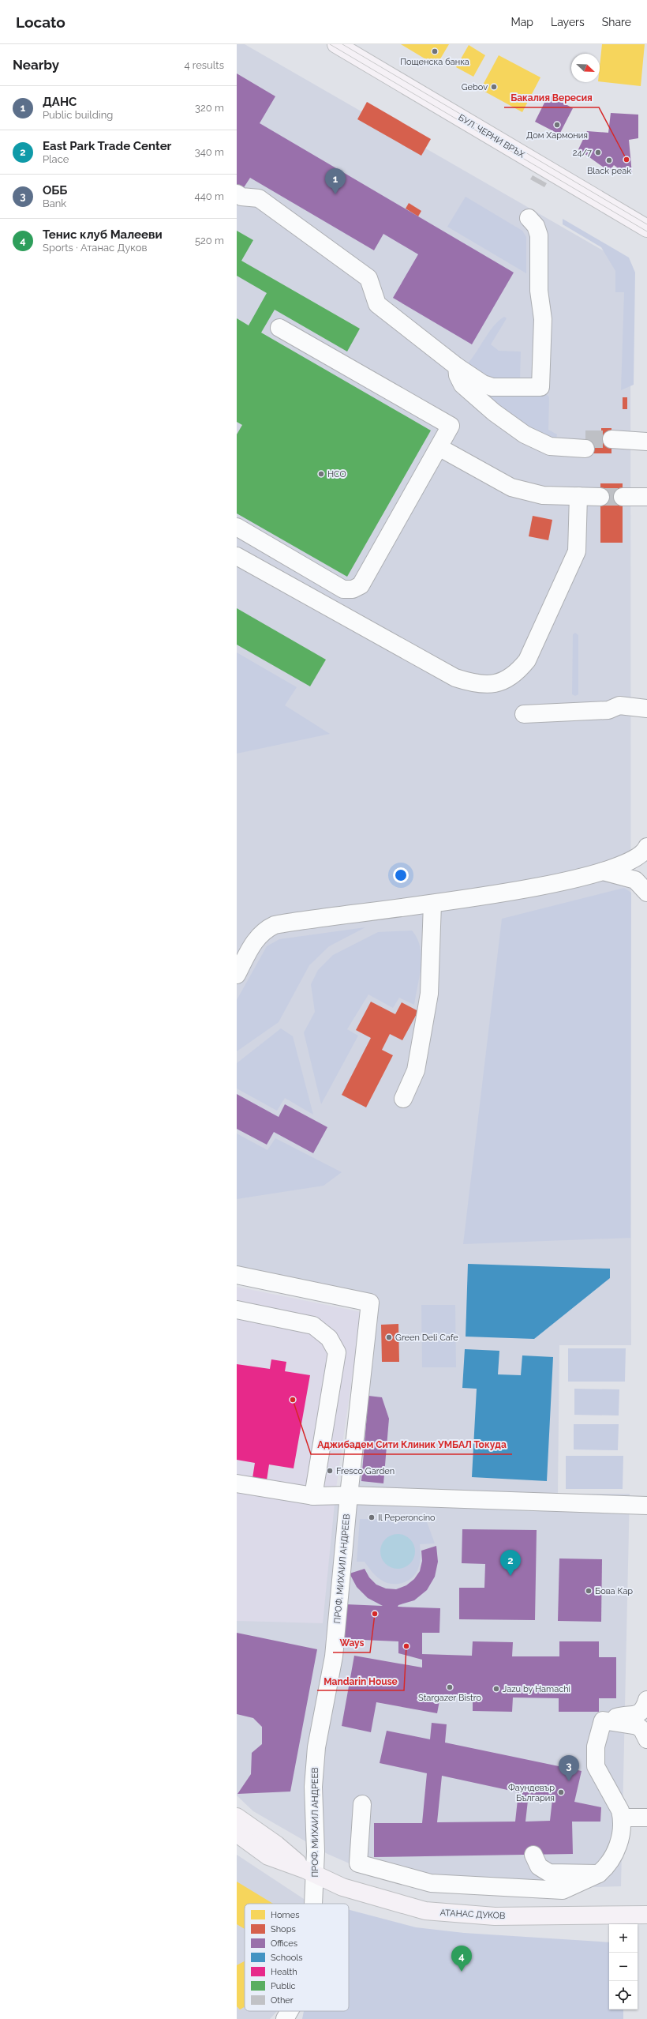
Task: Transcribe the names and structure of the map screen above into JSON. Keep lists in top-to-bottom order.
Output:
{
  "streets": {
    "main road": ["БУЛ. ЧЕРНИ ВРЪХ", "АТАНАС ДУКОВ"],
    "street": ["ПРОФ. МИХАИЛ АНДРЕЕВ"]
  },
  "crossings": [
    ["ПРОФ. МИХАИЛ АНДРЕЕВ", "АТАНАС ДУКОВ"]
  ],
  "places": [
    "Пощенска банка",
    "Gebov",
    "Дом Хармония",
    "24/7",
    "Бакалия Вересия",
    "Black peak",
    "НСО",
    "Green Deli Cafe",
    "Аджибадем Сити Клиник УМБАЛ Токуда",
    "Fresco Garden",
    "Il Peperoncino",
    "Бова Кар",
    "Ways",
    "Mandarin House",
    "Stargazer Bistro",
    "Jazu by Hamachi",
    "Фаундевър България"
  ],
  "legend": [
    "Homes",
    "Shops",
    "Offices",
    "Schools",
    "Health",
    "Public",
    "Other"
  ],
  "north": "bottom right",
  "page": {
    "header": "Locato",
    "nav": ["Map", "Layers", "Share"],
    "heading": ["Nearby", "4 results"],
    "list": [
      {
        "mark": "1",
        "name": "ДАНС",
        "note": "Public building",
        "value": "320 m"
      },
      {
        "mark": "2",
        "name": "East Park Trade Center",
        "note": "Place",
        "value": "340 m"
      },
      {
        "mark": "3",
        "name": "ОББ",
        "note": "Bank",
        "value": "440 m"
      },
      {
        "mark": "4",
        "name": "Тенис клуб Малееви",
        "note": "Sports · Атанас Дуков",
        "value": "520 m"
      }
    ],
    "pins": [
      "1",
      "2",
      "3",
      "4"
    ],
    "map_buttons": ["+", "−"]
  }
}
